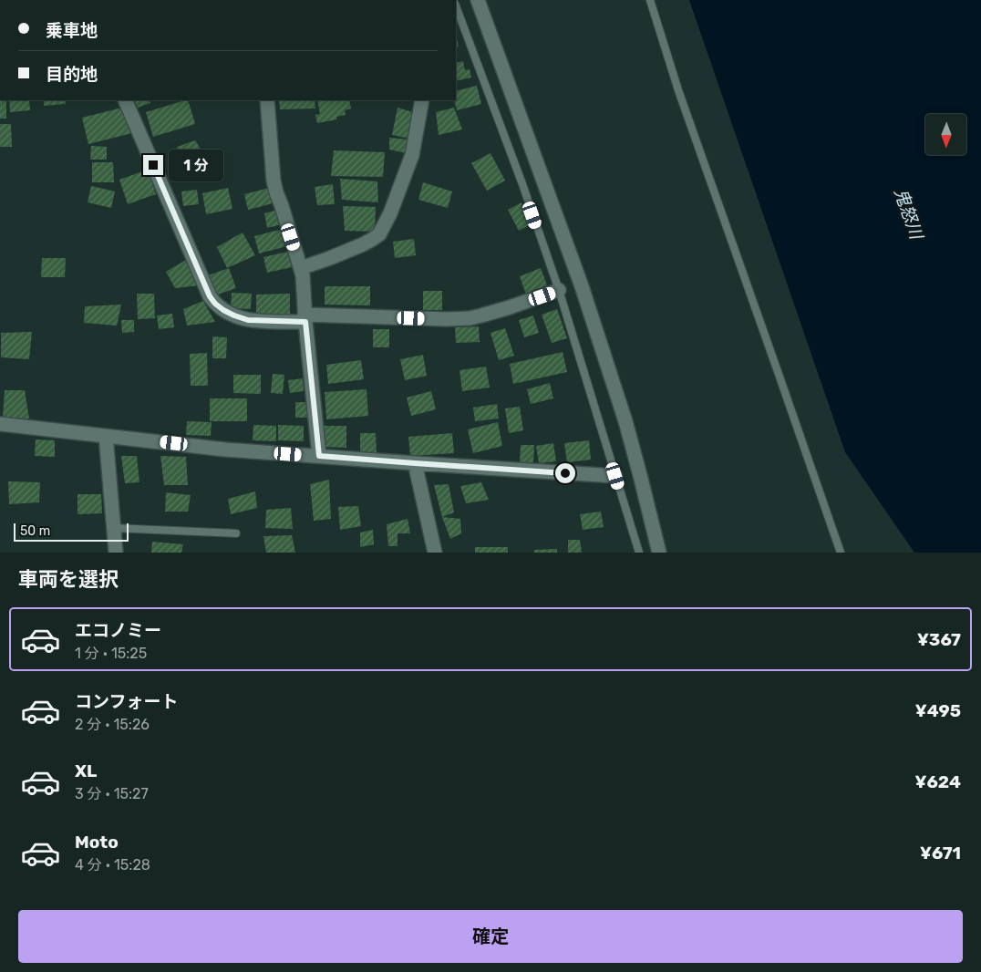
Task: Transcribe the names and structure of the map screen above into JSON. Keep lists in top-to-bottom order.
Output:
{
  "water": ["鬼怒川"],
  "scale_bar": "50 m",
  "north": "bottom",
  "page": {
    "banner": ["乗車地", "目的地"],
    "bubble": "1 分",
    "scale": "50 m",
    "heading": "車両を選択",
    "list": [
      {
        "name": "エコノミー",
        "note": "1 分 · 15:25",
        "value": "¥367"
      },
      {
        "name": "コンフォート",
        "note": "2 分 · 15:26",
        "value": "¥495"
      },
      {
        "name": "XL",
        "note": "3 分 · 15:27",
        "value": "¥624"
      },
      {
        "name": "Moto",
        "note": "4 分 · 15:28",
        "value": "¥671"
      }
    ],
    "buttons": "確定"
  }
}
